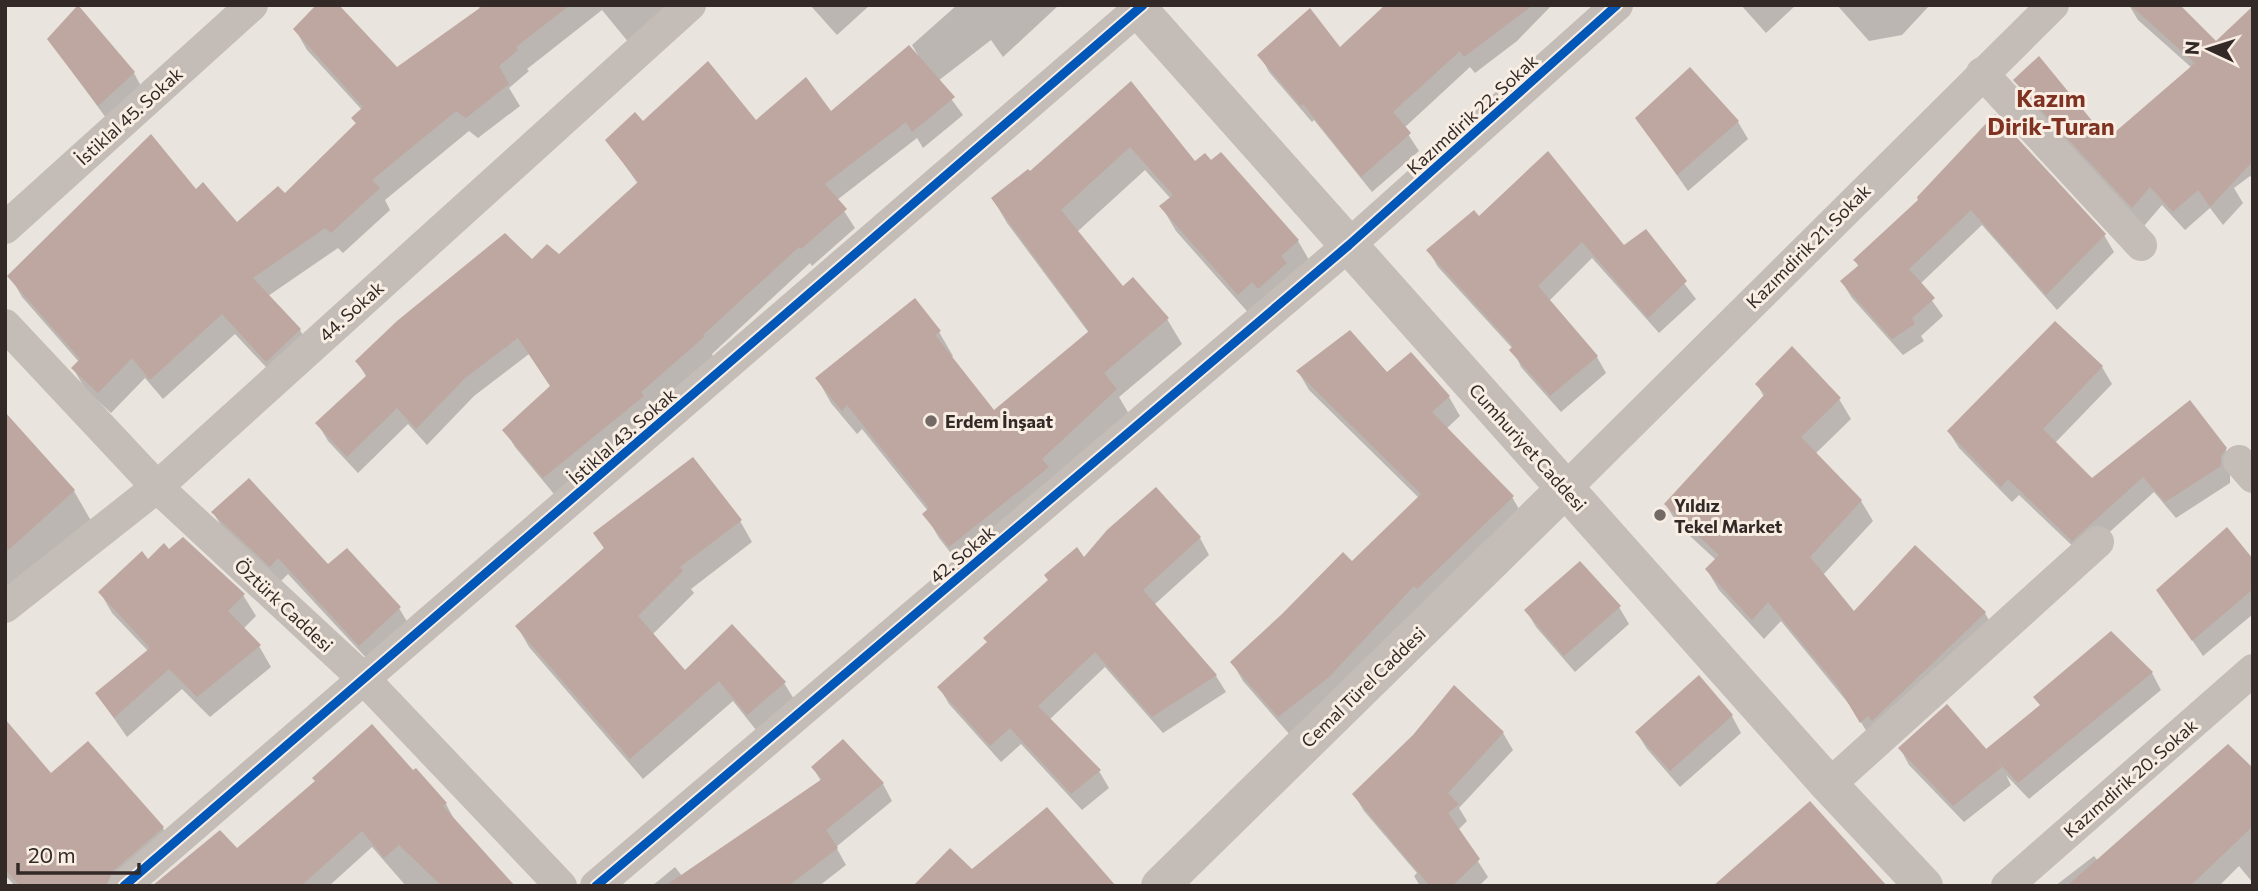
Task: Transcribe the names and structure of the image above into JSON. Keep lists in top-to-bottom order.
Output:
{
  "streets": {
    "street": [
      "Kazımdirik 22. Sokak",
      "İstiklal 45. Sokak",
      "Kazımdirik 21. Sokak",
      "44. Sokak",
      "İstiklal 43. Sokak",
      "Cumhuriyet Caddesi",
      "42. Sokak",
      "Öztürk Caddesi",
      "Cemal Türel Caddesi",
      "Kazımdirik 20. Sokak"
    ]
  },
  "crossings": [
    ["Kazımdirik 22. Sokak", "Cumhuriyet Caddesi"],
    ["Kazımdirik 22. Sokak", "42. Sokak"],
    ["Kazımdirik 21. Sokak", "Cumhuriyet Caddesi"],
    ["Kazımdirik 21. Sokak", "Cemal Türel Caddesi"],
    ["44. Sokak", "Öztürk Caddesi"],
    ["İstiklal 43. Sokak", "Cumhuriyet Caddesi"],
    ["İstiklal 43. Sokak", "Öztürk Caddesi"],
    ["Cumhuriyet Caddesi", "42. Sokak"],
    ["Cumhuriyet Caddesi", "Cemal Türel Caddesi"]
  ],
  "districts": ["Kazım Dirik-Turan"],
  "places": ["Erdem İnşaat", "Yıldız Tekel Market"],
  "scale_bar": "20 m",
  "north": "left"
}
